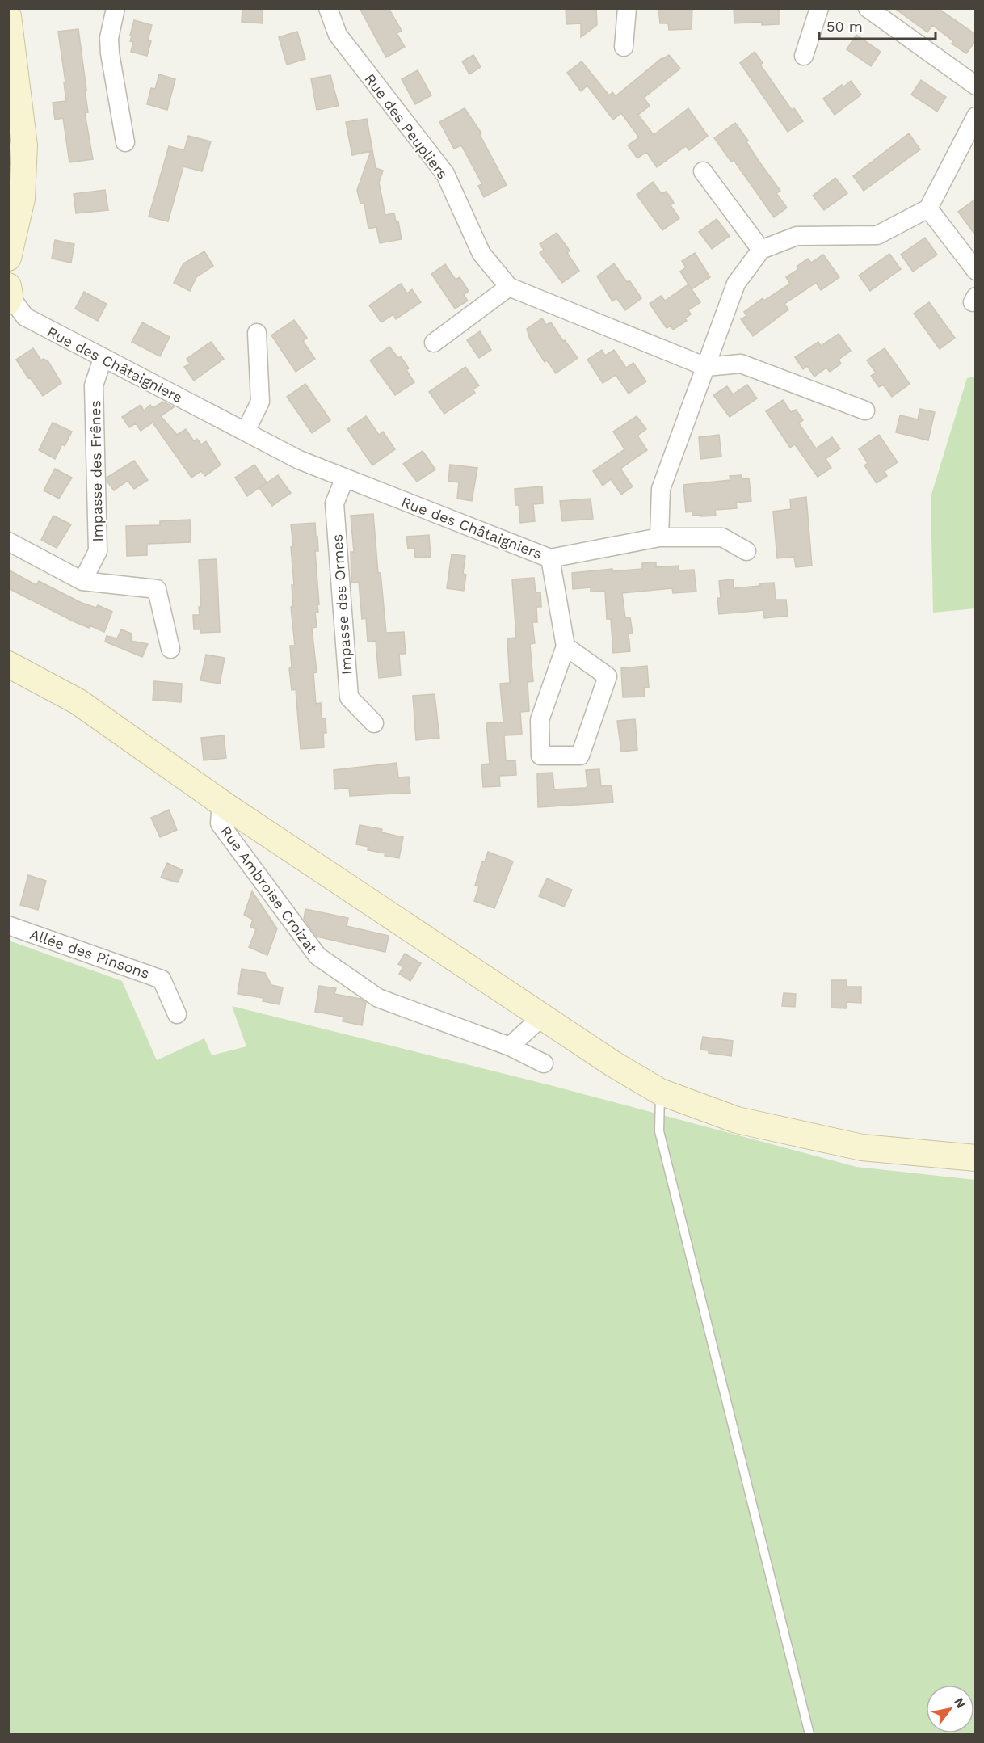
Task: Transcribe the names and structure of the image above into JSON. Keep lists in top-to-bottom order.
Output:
{
  "streets": {
    "street": [
      "Rue des Peupliers",
      "Rue des Châtaigniers",
      "Impasse des Frênes",
      "Impasse des Ormes",
      "Rue Ambroise Croizat",
      "Allée des Pinsons"
    ]
  },
  "crossings": [
    ["Rue des Châtaigniers", "Impasse des Frênes"],
    ["Rue des Châtaigniers", "Impasse des Ormes"]
  ],
  "scale_bar": "50 m",
  "north": "top right"
}
